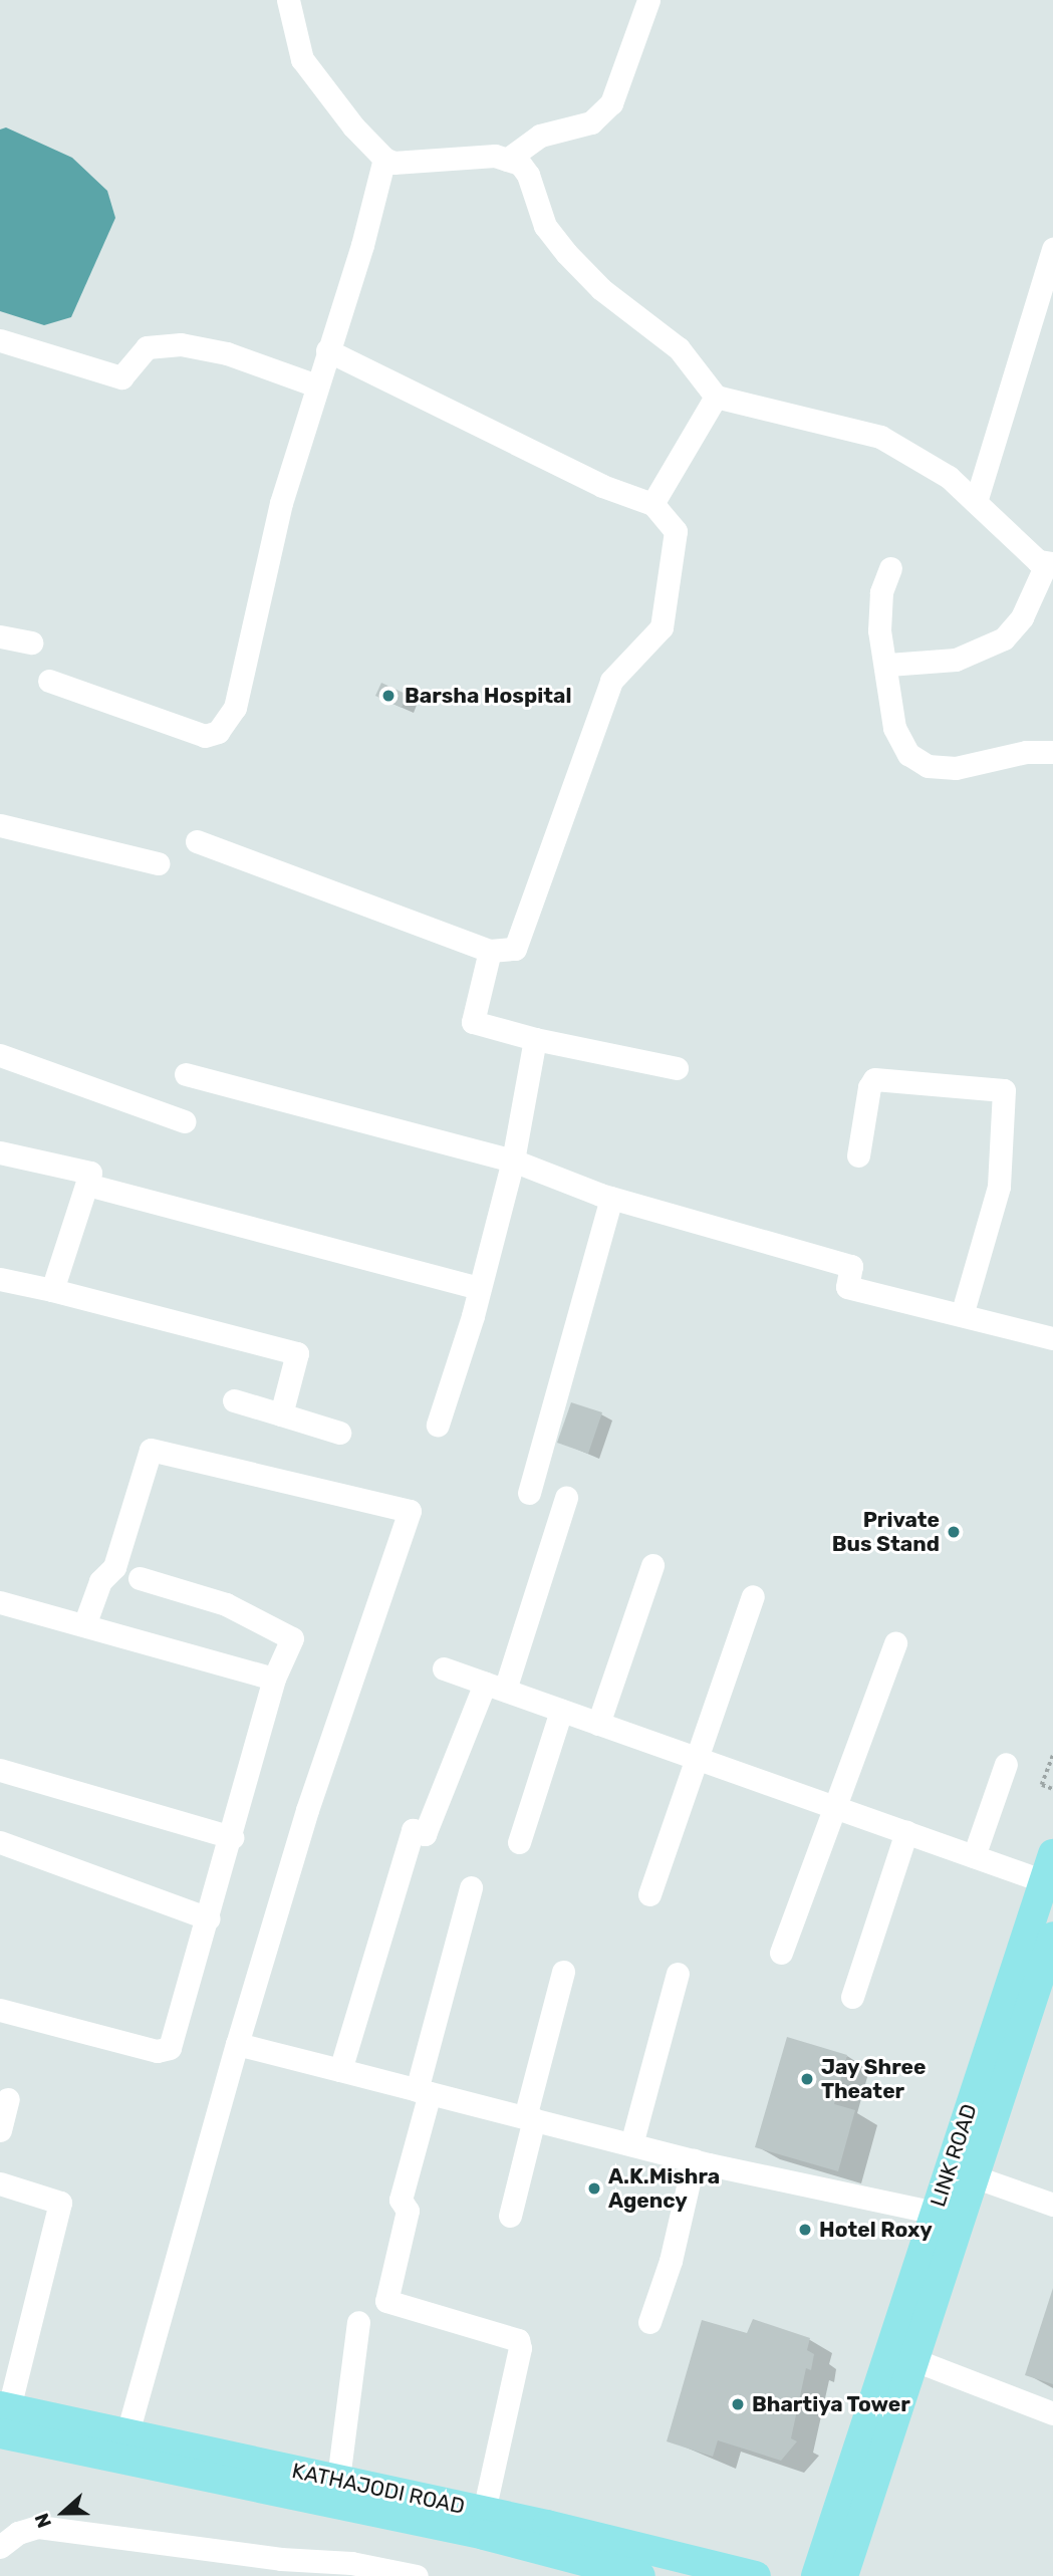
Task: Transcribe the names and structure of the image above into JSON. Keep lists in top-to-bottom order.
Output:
{
  "streets": {
    "main road": ["LINK ROAD", "KATHAJODI ROAD"]
  },
  "places": [
    "Barsha Hospital",
    "Private Bus Stand",
    "Jay Shree Theater",
    "A.K.Mishra Agency",
    "Hotel Roxy",
    "Bhartiya Tower"
  ],
  "north": "left"
}
